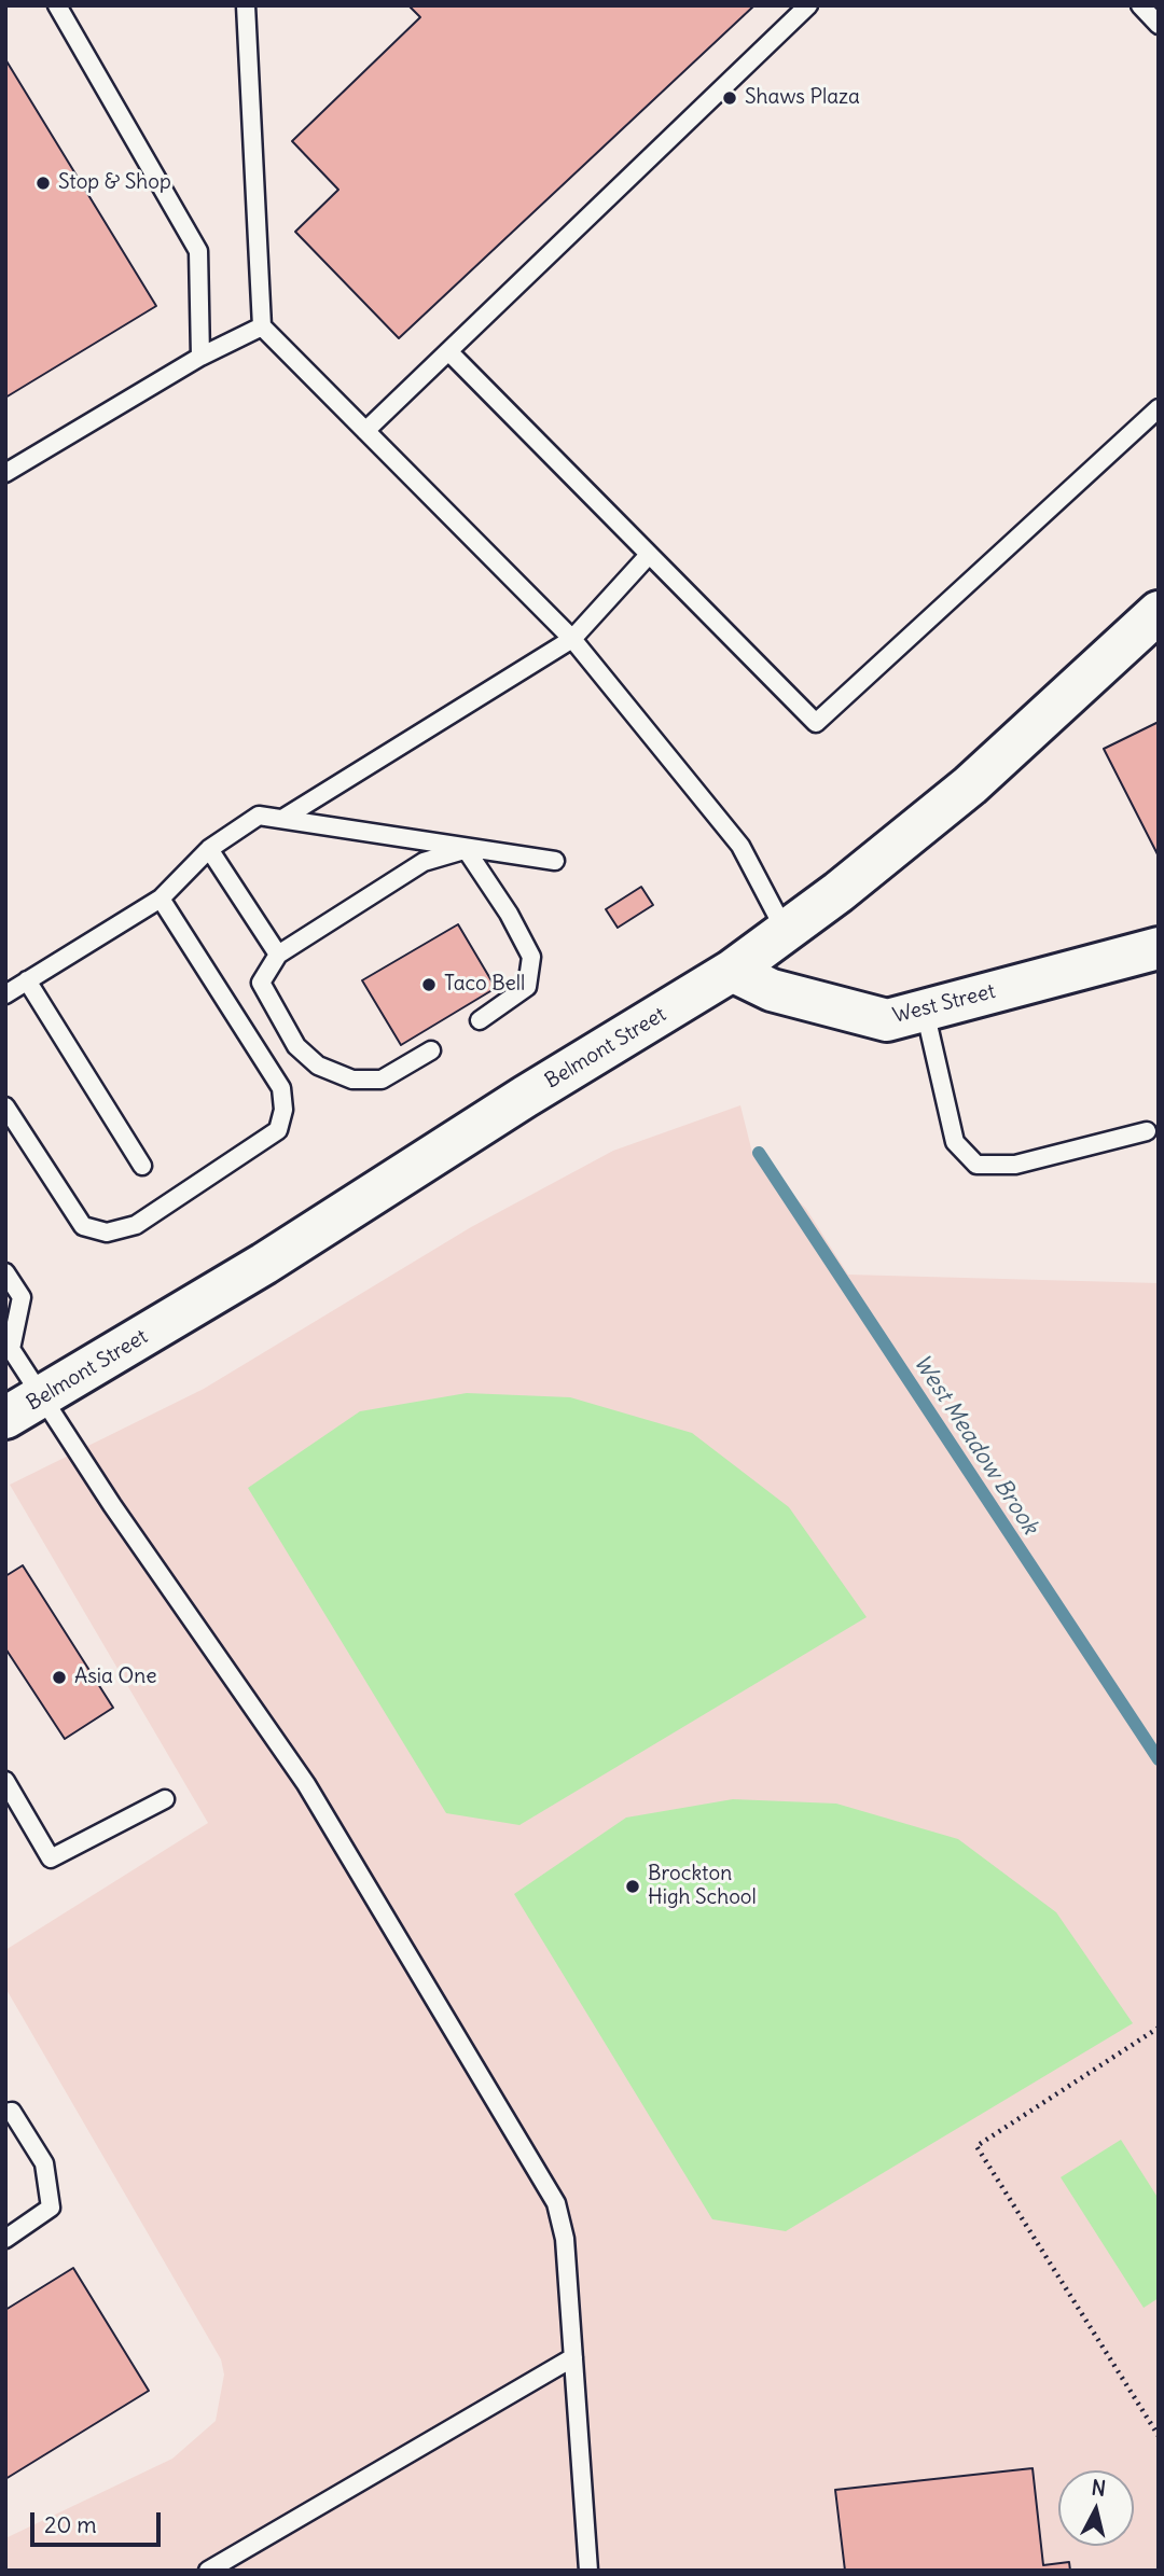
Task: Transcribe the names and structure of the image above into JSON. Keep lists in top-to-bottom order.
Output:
{
  "streets": {
    "main road": ["West Street", "Belmont Street"]
  },
  "crossings": [
    ["West Street", "Belmont Street"]
  ],
  "water": ["West Meadow Brook"],
  "places": [
    "Shaws Plaza",
    "Stop & Shop",
    "Taco Bell",
    "Asia One",
    "Brockton High School"
  ],
  "scale_bar": "20 m",
  "north": "top"
}
